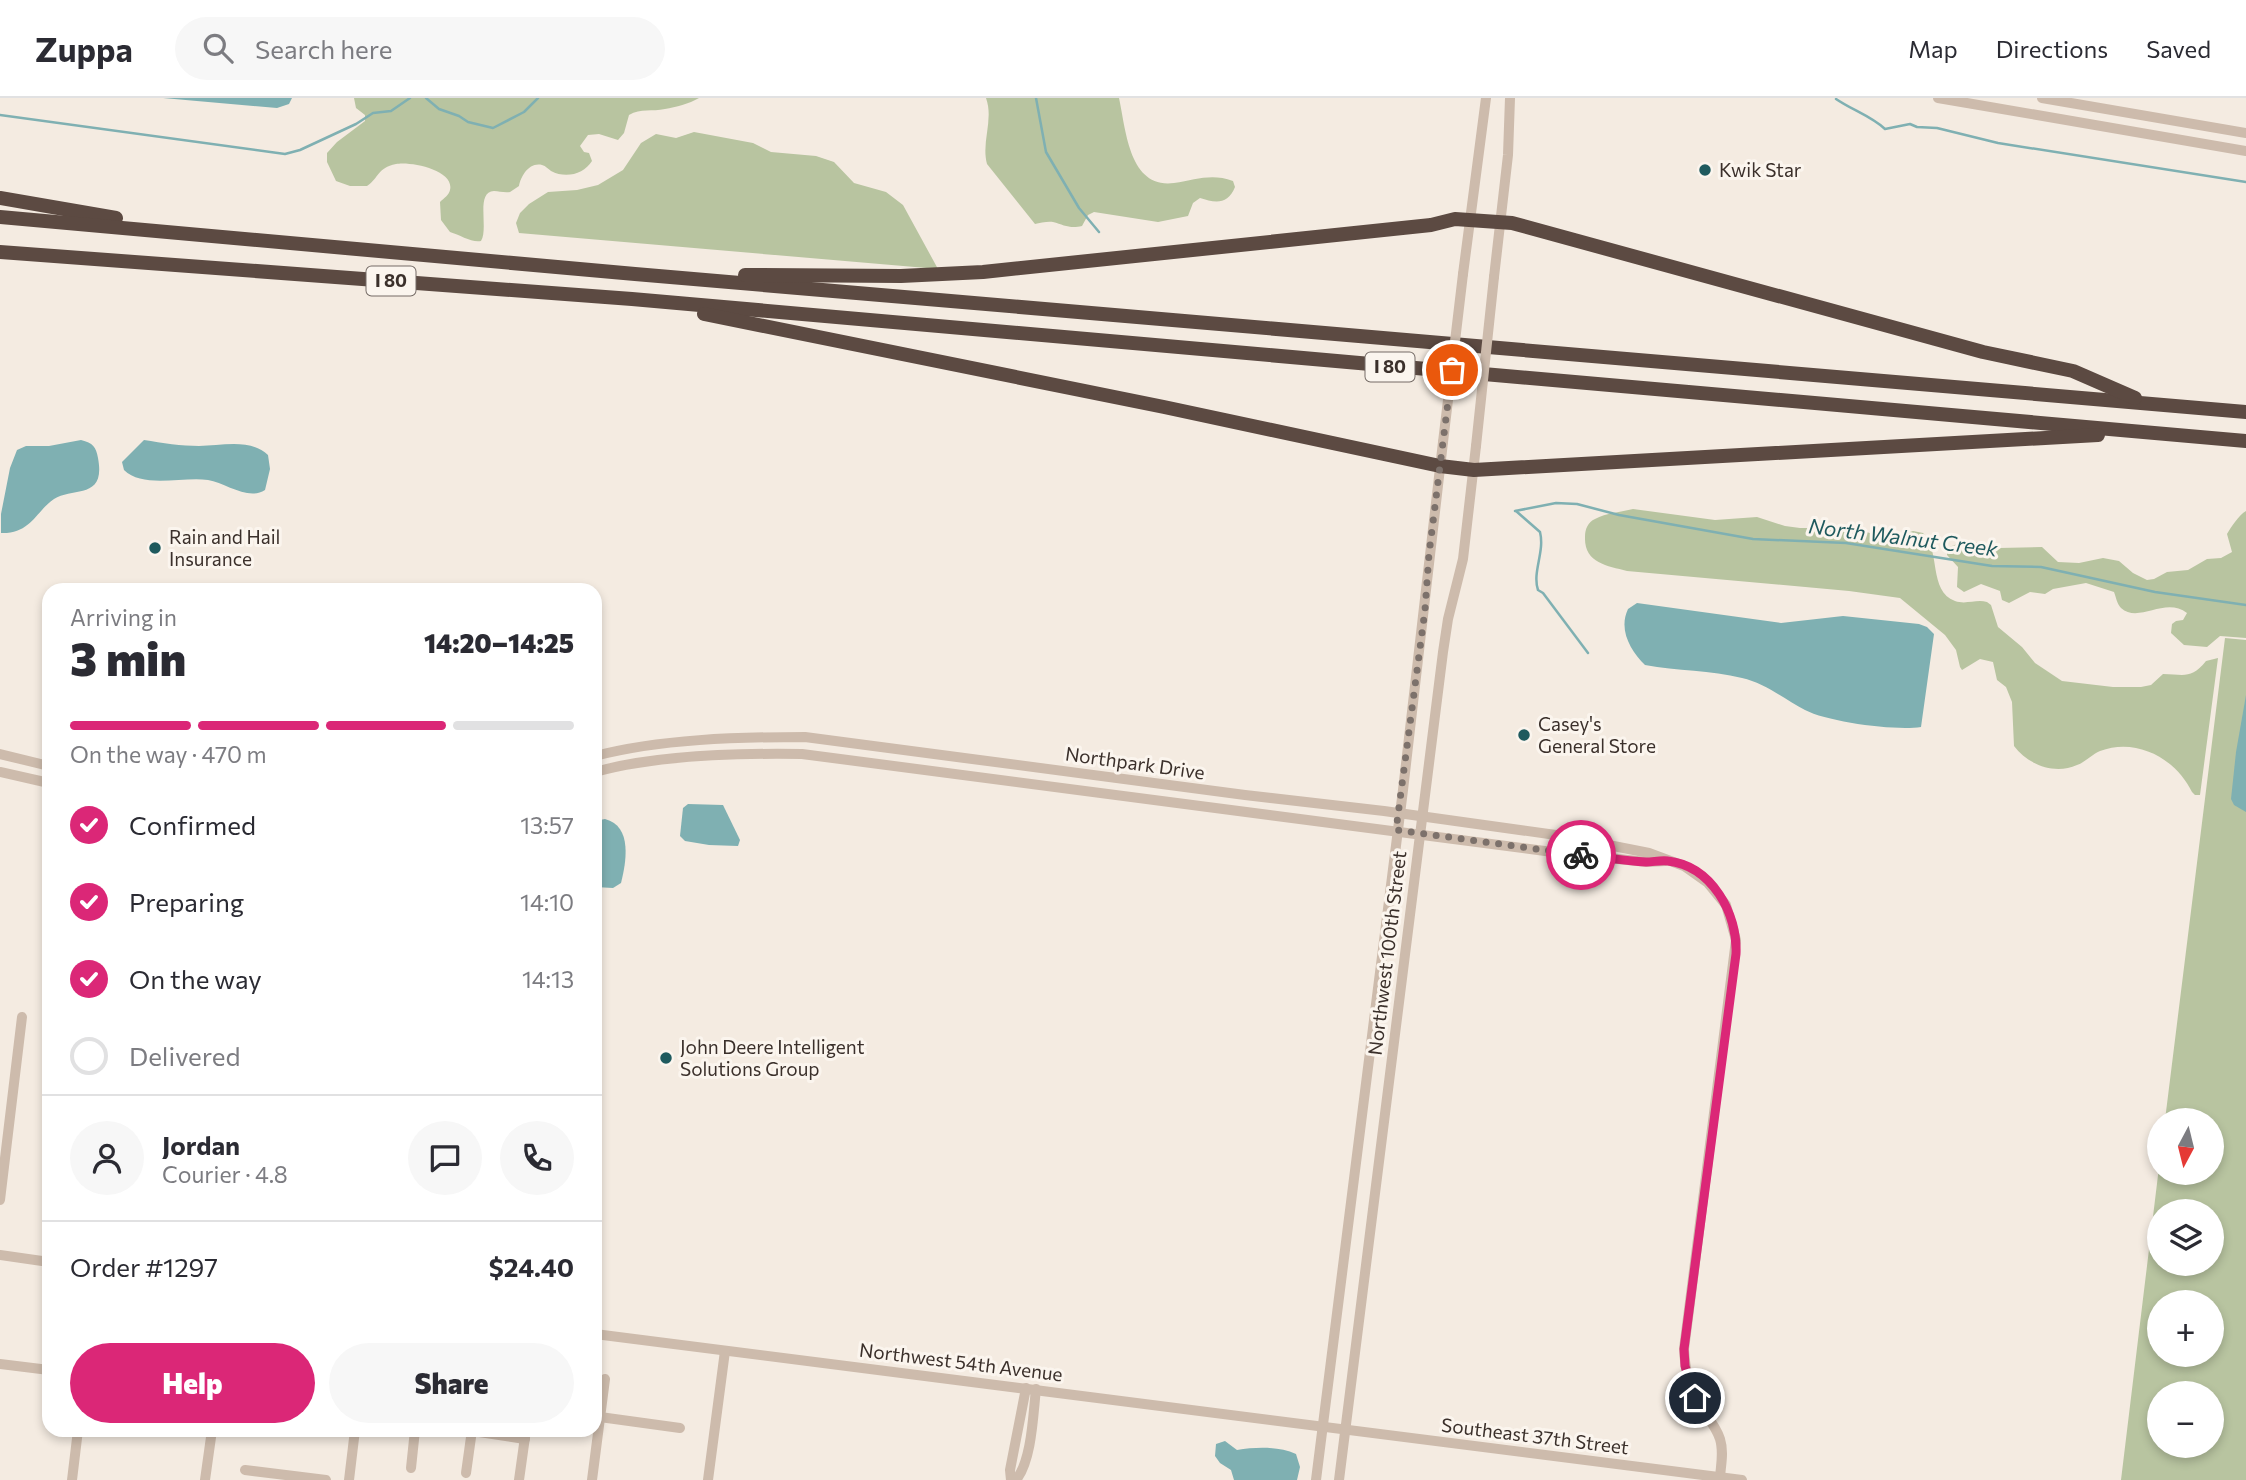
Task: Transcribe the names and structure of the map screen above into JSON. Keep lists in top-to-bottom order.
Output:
{
  "streets": {
    "highway": ["I 80"],
    "street": [
      "Northpark Drive",
      "Northwest 100th Street",
      "Northwest 54th Avenue",
      "Southeast 37th Street"
    ]
  },
  "crossings": [
    ["Northpark Drive", "Northwest 100th Street"],
    ["Northpark Drive", "Southeast 37th Street"],
    ["Northwest 100th Street", "Northwest 54th Avenue"],
    ["Northwest 100th Street", "Southeast 37th Street"],
    ["Northwest 54th Avenue", "Southeast 37th Street"]
  ],
  "water": ["North Walnut Creek"],
  "places": [
    "Kwik Star",
    "Rain and Hail Insurance",
    "Casey's General Store",
    "John Deere Intelligent Solutions Group"
  ],
  "north": "bottom",
  "page": {
    "header": "Zuppa",
    "search": "Search here",
    "nav": ["Map", "Directions", "Saved"],
    "heading": ["3 min", "Arriving in", "14:20–14:25"],
    "panel": [
      "Jordan",
      "Courier · 4.8",
      "Order #1297",
      "$24.40"
    ],
    "bar": "On the way · 470 m",
    "list": [
      ["Confirmed", "13:57"],
      ["Preparing", "14:10"],
      ["On the way", "14:13"],
      "Delivered"
    ],
    "map_buttons": ["+", "−"],
    "buttons": ["Help", "Share"]
  }
}
